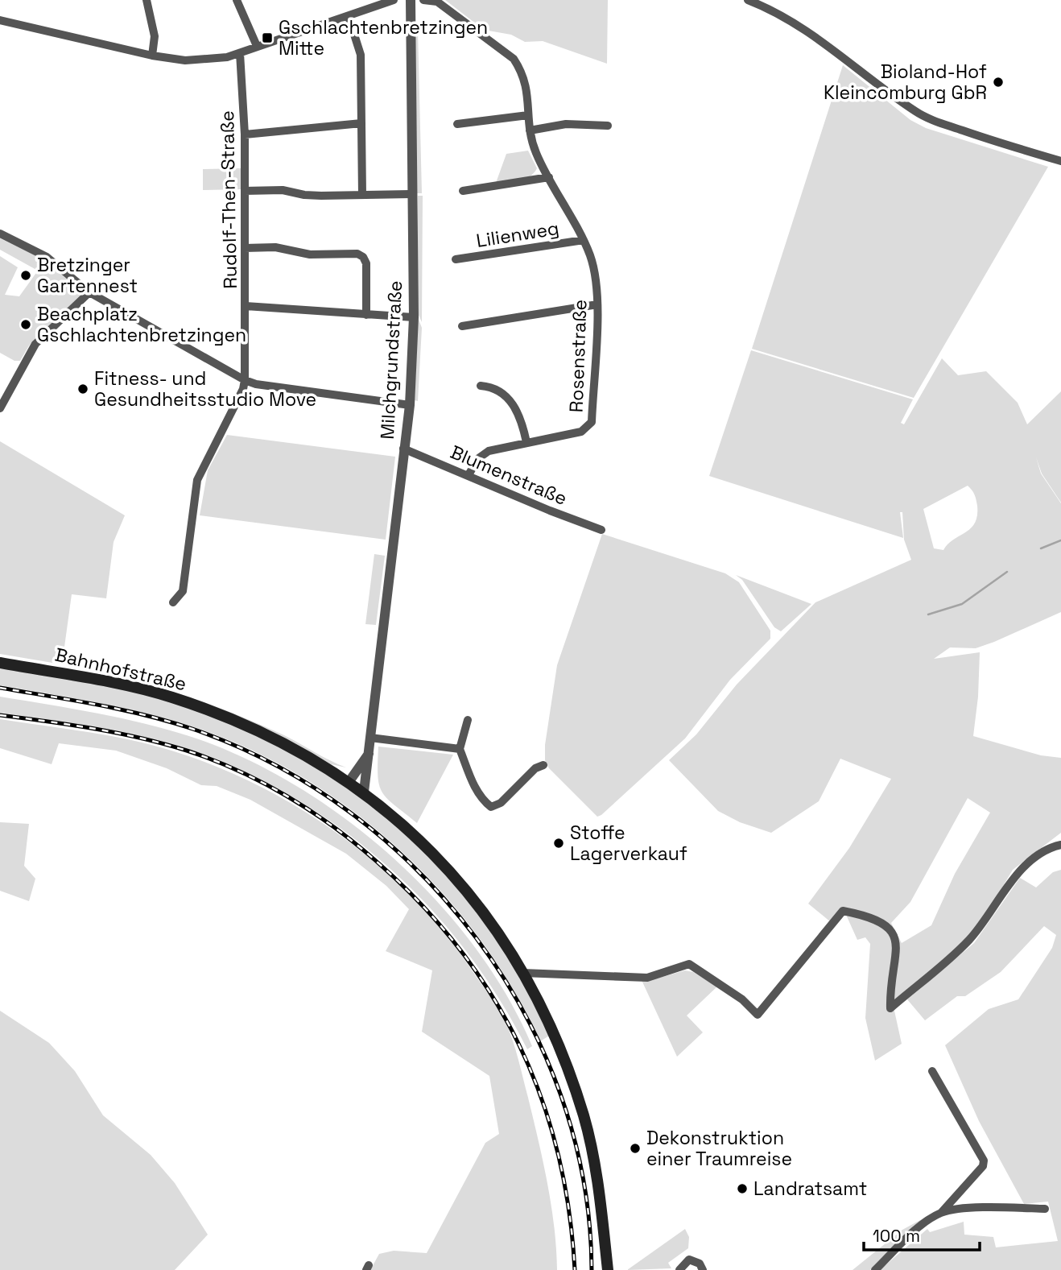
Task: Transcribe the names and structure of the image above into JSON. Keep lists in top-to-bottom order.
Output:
{
  "streets": {
    "main road": ["Bahnhofstraße"],
    "street": [
      "Rudolf-Then-Straße",
      "Lilienweg",
      "Rosenstraße",
      "Milchgrundstraße",
      "Blumenstraße"
    ]
  },
  "crossings": [
    ["Lilienweg", "Rosenstraße"],
    ["Rosenstraße", "Blumenstraße"],
    ["Milchgrundstraße", "Blumenstraße"],
    ["Milchgrundstraße", "Bahnhofstraße"]
  ],
  "places": {
    "transit": ["Gschlachtenbretzingen Mitte"],
    "other": [
      "Bioland-Hof Kleincomburg GbR",
      "Bretzinger Gartennest",
      "Beachplatz Gschlachtenbretzingen",
      "Fitness- und Gesundheitsstudio Move",
      "Stoffe Lagerverkauf",
      "Dekonstruktion einer Traumreise",
      "Landratsamt"
    ]
  },
  "scale_bar": "100 m"
}
